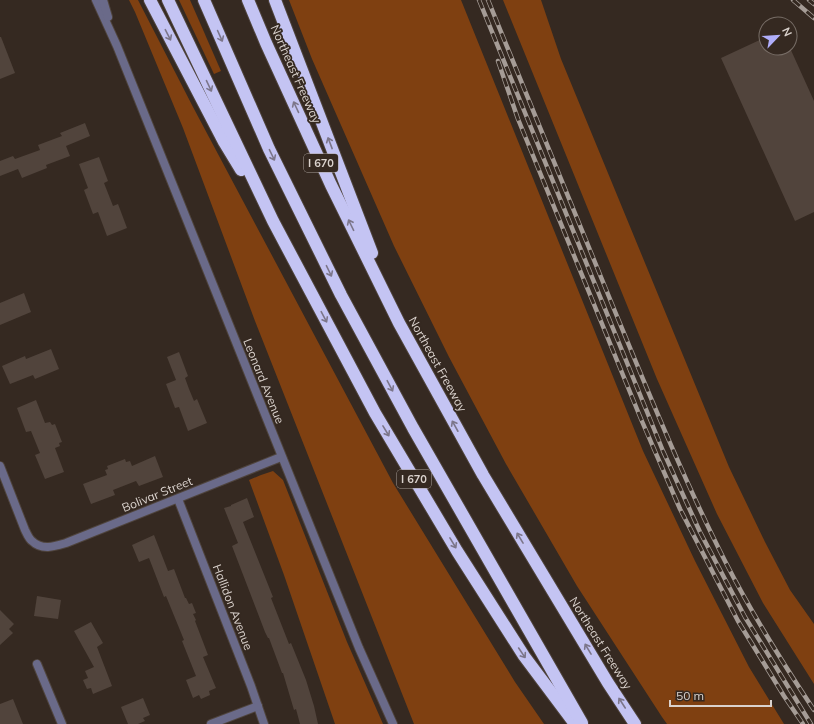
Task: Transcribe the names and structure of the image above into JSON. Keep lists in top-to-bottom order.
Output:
{
  "streets": {
    "highway": ["Northeast Freeway", "I 670"],
    "street": ["Leonard Avenue", "Bolivar Street", "Hallidon Avenue"]
  },
  "crossings": [
    ["Leonard Avenue", "Bolivar Street"],
    ["Bolivar Street", "Hallidon Avenue"]
  ],
  "scale_bar": "50 m",
  "north": "top right"
}
